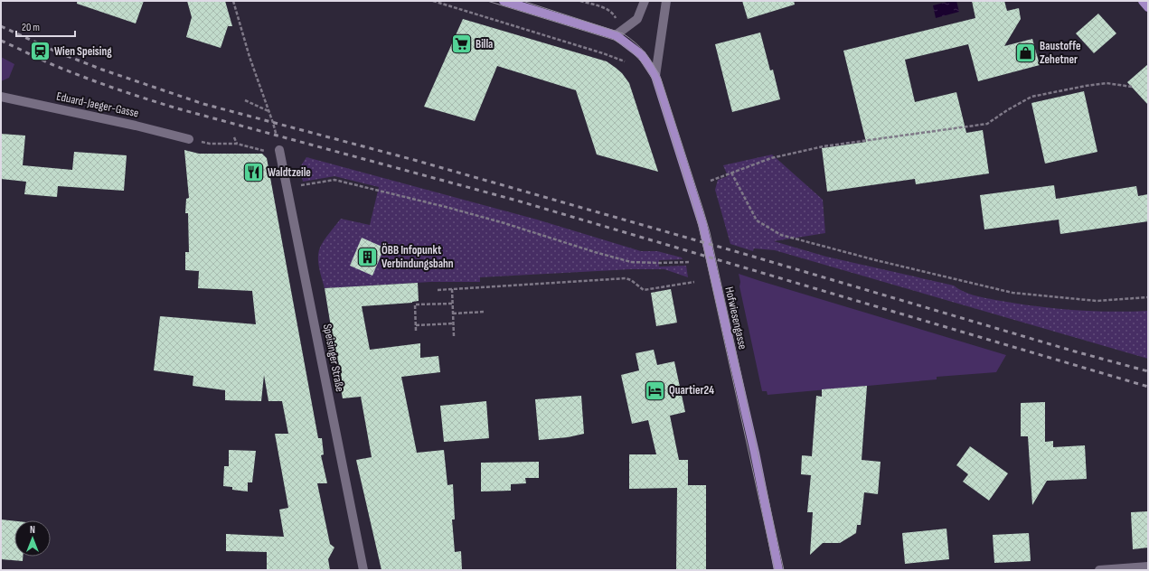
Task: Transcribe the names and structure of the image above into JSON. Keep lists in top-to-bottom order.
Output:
{
  "streets": {
    "main road": ["Hofwiesengasse"],
    "street": ["Eduard-Jaeger-Gasse", "Speisinger Straße"]
  },
  "places": {
    "supermarket": ["Billa"],
    "station": ["Wien Speising"],
    "shop": ["Baustoffe Zehetner"],
    "restaurant": ["Waldtzeile"],
    "building": ["ÖBB Infopunkt Verbindungsbahn"],
    "hotel": ["Quartier24"]
  },
  "scale_bar": "20 m",
  "north": "top"
}
